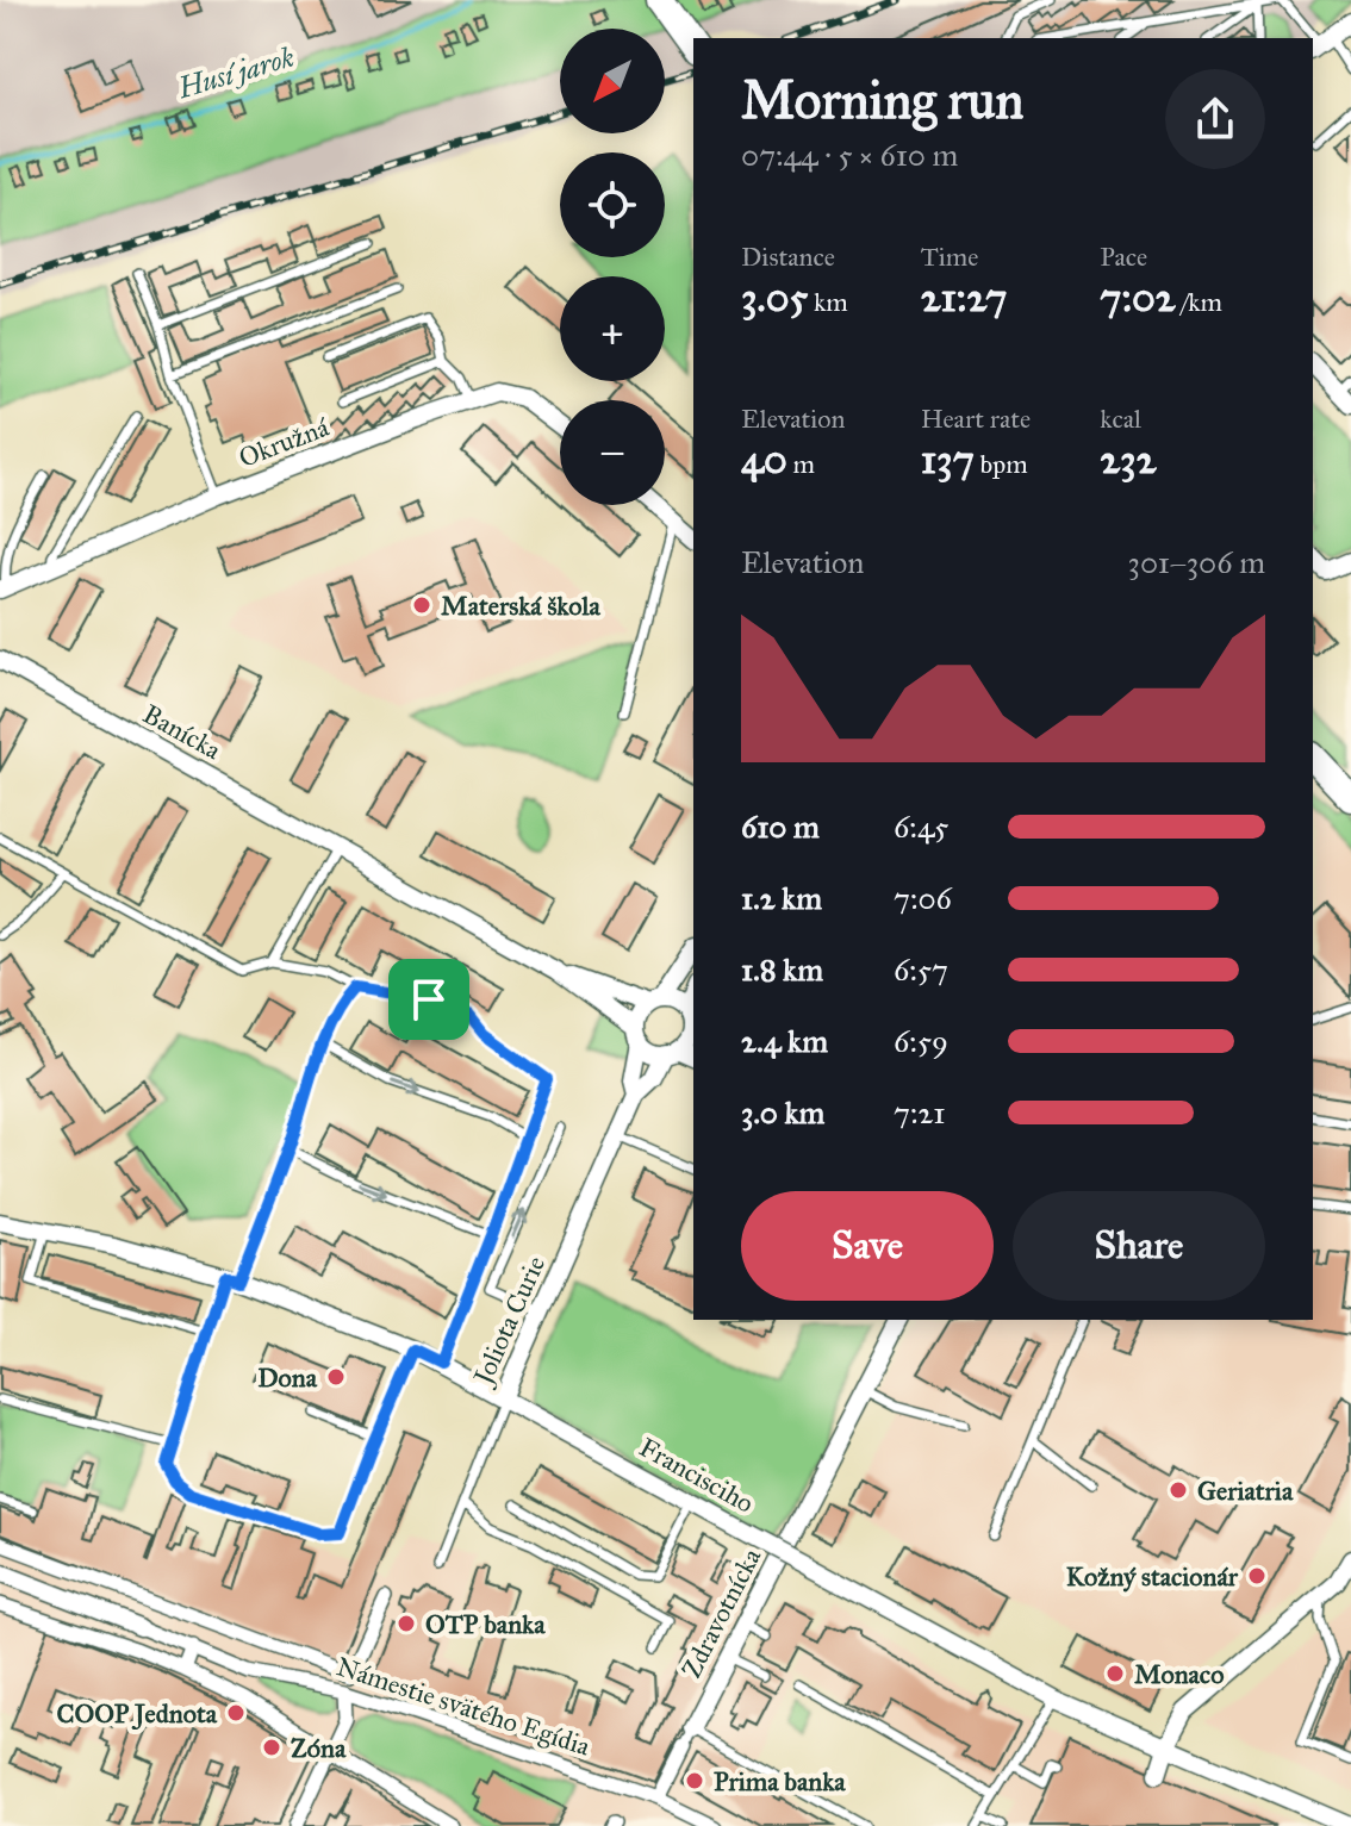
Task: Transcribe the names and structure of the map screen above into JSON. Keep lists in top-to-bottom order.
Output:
{
  "streets": {
    "street": [
      "Okružná",
      "Banícka",
      "Joliota Curie",
      "Francisciho",
      "Zdravotnícka",
      "Námestie svätého Egídia"
    ]
  },
  "crossings": [
    ["Banícka", "Joliota Curie"],
    ["Joliota Curie", "Francisciho"]
  ],
  "water": ["Husí jarok"],
  "places": [
    "Materská škola",
    "Dona",
    "Geriatria",
    "Kožný stacionár",
    "OTP banka",
    "Monaco",
    "COOP Jednota",
    "Zóna",
    "Prima banka"
  ],
  "north": "bottom left",
  "page": {
    "map_buttons": ["+", "−"],
    "heading": ["Morning run", "07:44 · 5 × 610 m"],
    "stats": [
      ["Distance", "3.05 km"],
      ["Time", "21:27"],
      ["Pace", "7:02 /km"],
      ["Elevation", "40 m"],
      ["Heart rate", "137 bpm"],
      ["kcal", "232"]
    ],
    "chart": ["Elevation", "301–306 m"],
    "list": [
      {
        "name": "610 m",
        "note": "6:45"
      },
      {
        "name": "1.2 km",
        "note": "7:06"
      },
      {
        "name": "1.8 km",
        "note": "6:57"
      },
      {
        "name": "2.4 km",
        "note": "6:59"
      },
      {
        "name": "3.0 km",
        "note": "7:21"
      }
    ],
    "buttons": ["Save", "Share"]
  }
}
